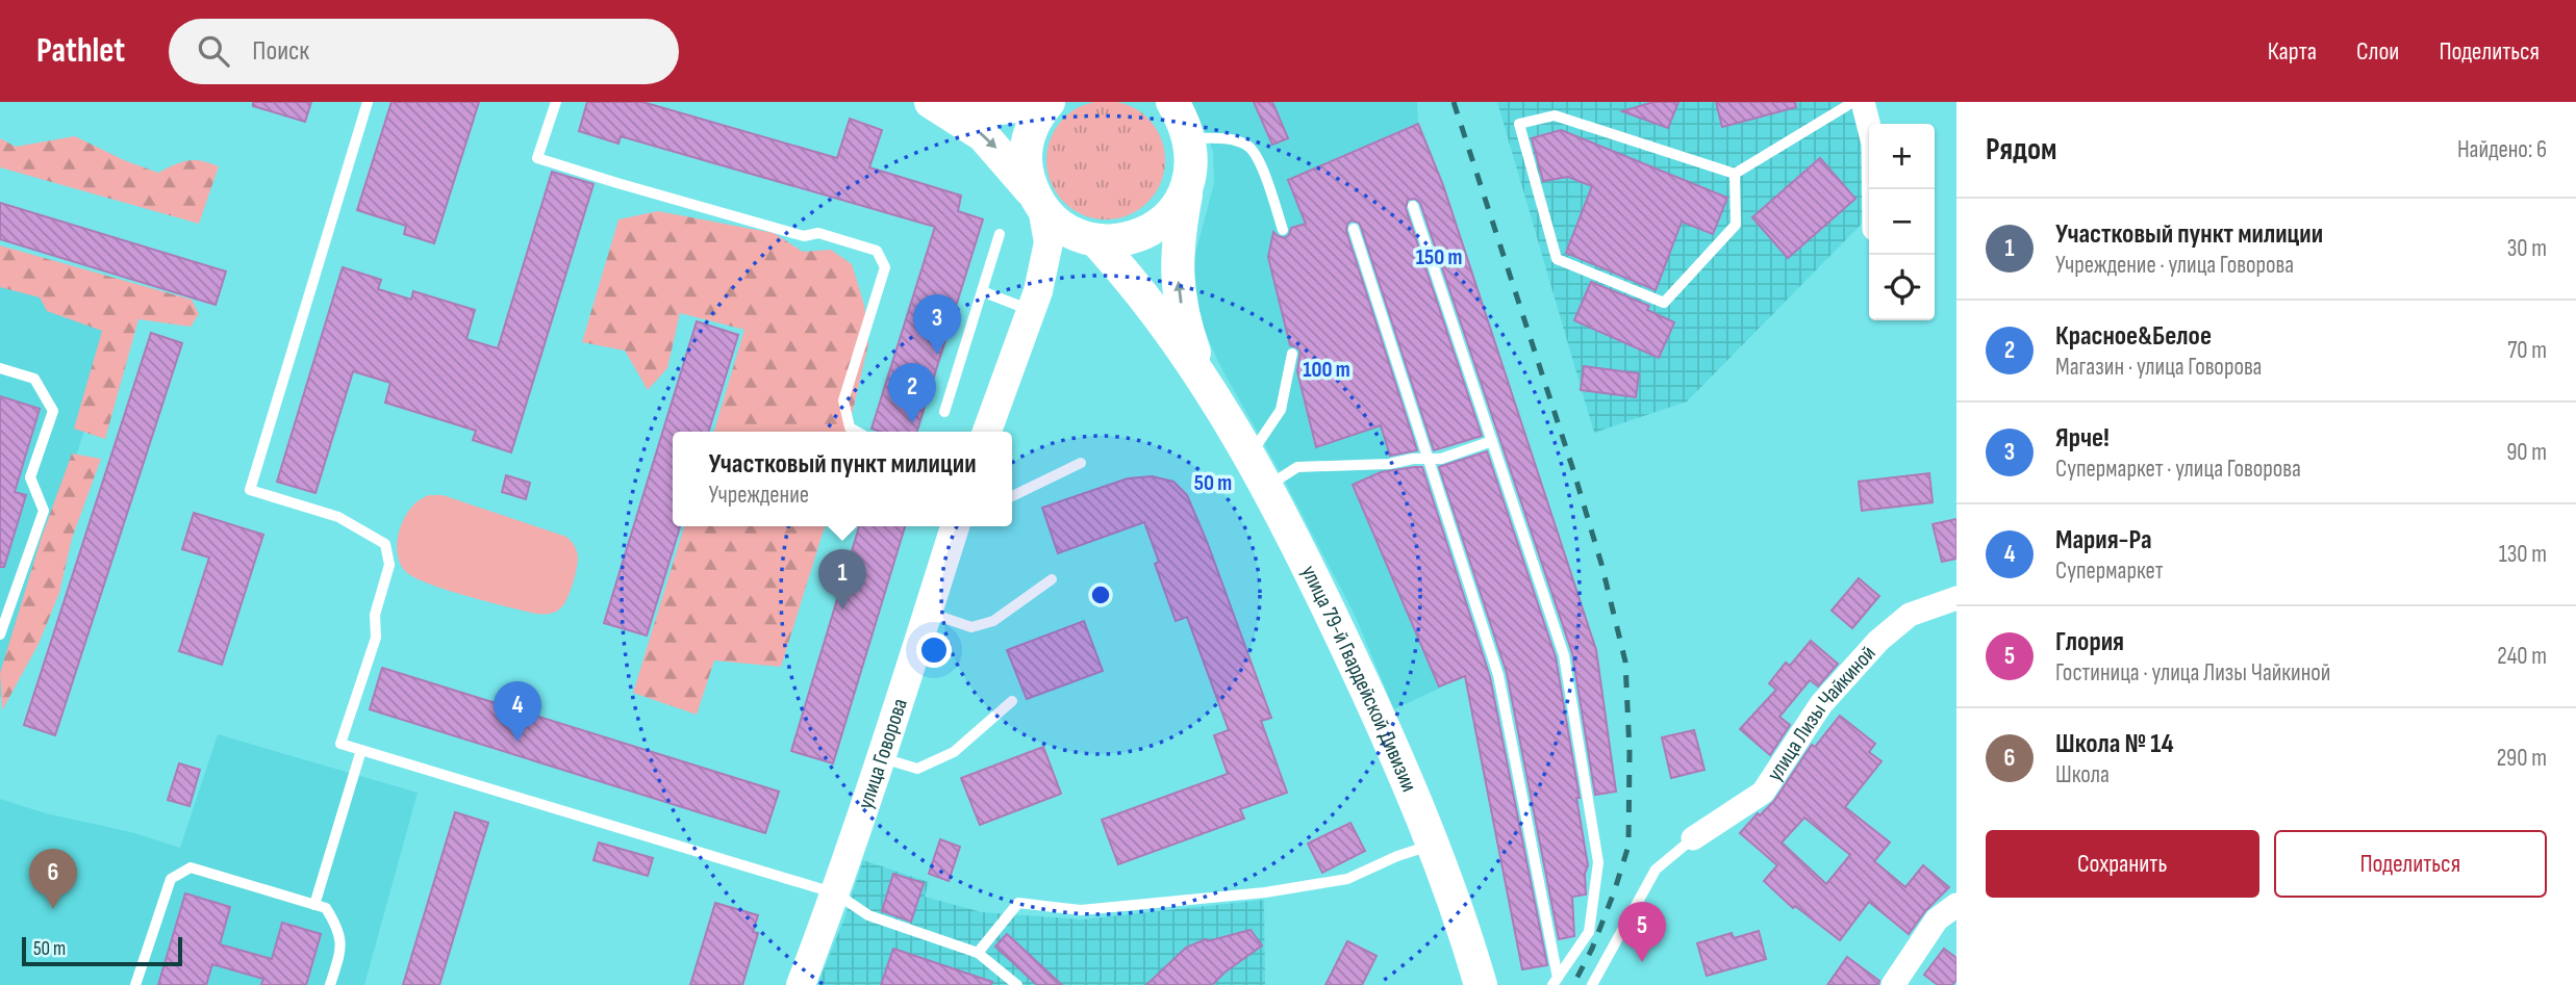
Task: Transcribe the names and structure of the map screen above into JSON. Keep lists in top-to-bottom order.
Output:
{
  "streets": {
    "main road": ["улица 79-й Гвардейской Дивизии"],
    "street": ["улица Лизы Чайкиной", "улица Говорова"]
  },
  "scale_bar": "50 m",
  "page": {
    "header": "Pathlet",
    "search": "Поиск",
    "nav": ["Карта", "Слои", "Поделиться"],
    "heading": ["Рядом", "Найдено: 6"],
    "map_buttons": ["+", "−"],
    "list": [
      {
        "mark": "1",
        "name": "Участковый пункт милиции",
        "note": "Учреждение · улица Говорова",
        "value": "30 m"
      },
      {
        "mark": "2",
        "name": "Красное&Белое",
        "note": "Магазин · улица Говорова",
        "value": "70 m"
      },
      {
        "mark": "3",
        "name": "Ярче!",
        "note": "Супермаркет · улица Говорова",
        "value": "90 m"
      },
      {
        "mark": "4",
        "name": "Мария-Ра",
        "note": "Супермаркет",
        "value": "130 m"
      },
      {
        "mark": "5",
        "name": "Глория",
        "note": "Гостиница · улица Лизы Чайкиной",
        "value": "240 m"
      },
      {
        "mark": "6",
        "name": "Школа № 14",
        "note": "Школа",
        "value": "290 m"
      }
    ],
    "pins": [
      "3",
      "2",
      "1",
      "4",
      "6",
      "5"
    ],
    "popup": ["Участковый пункт милиции", "Учреждение"],
    "buttons": ["Сохранить", "Поделиться"],
    "scale": "50 m"
  },
  "rings": ["150 m", "100 m", "50 m"]
}
